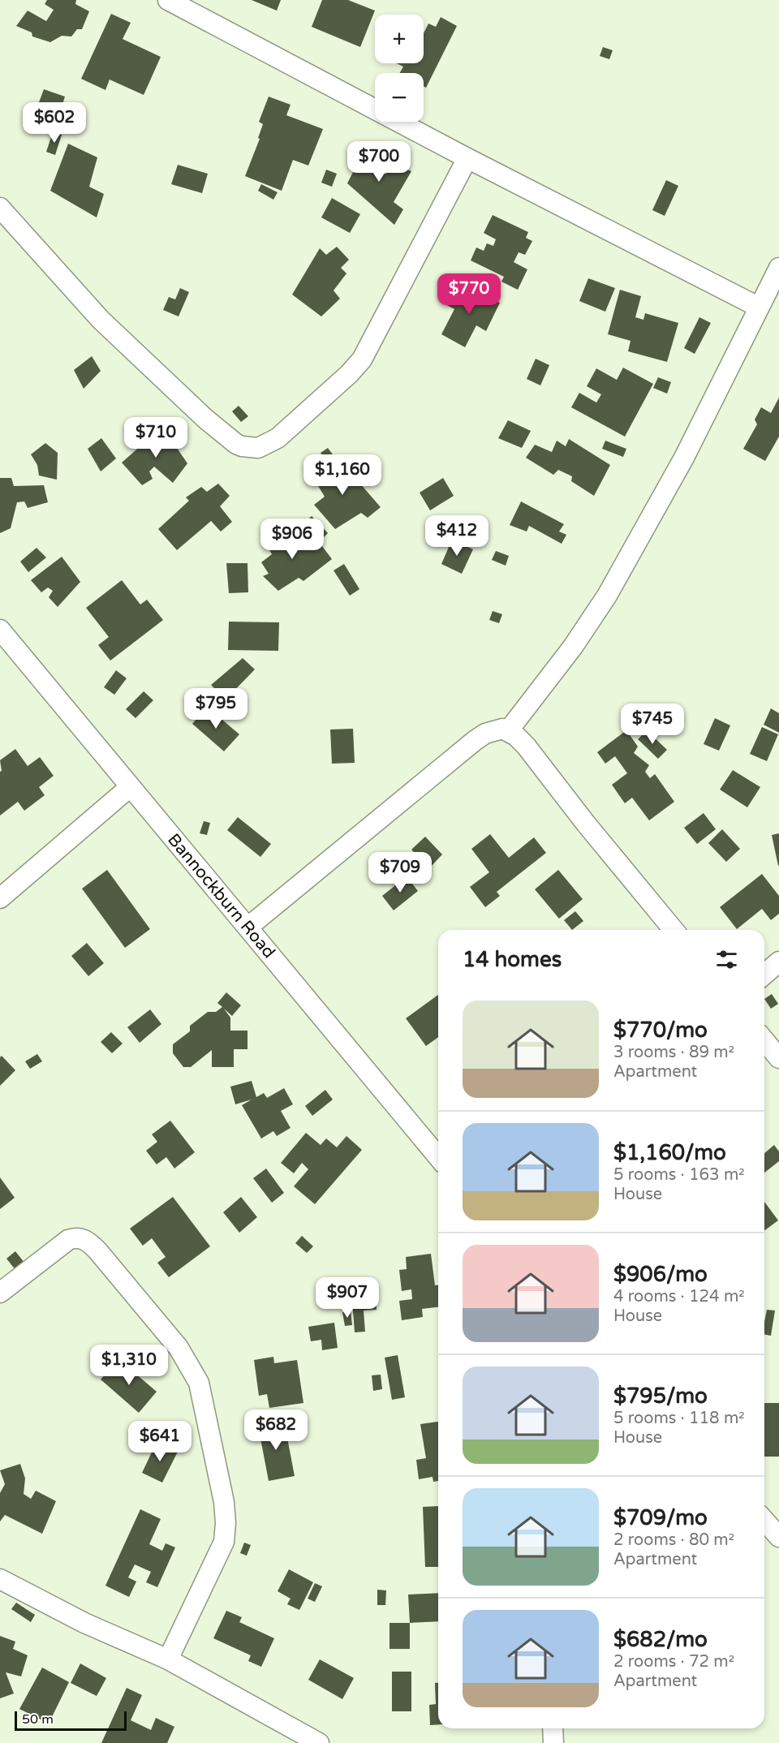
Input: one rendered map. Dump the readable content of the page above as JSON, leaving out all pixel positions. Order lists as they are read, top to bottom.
{
  "streets": {
    "street": ["Bannockburn Road"]
  },
  "scale_bar": "50 m",
  "page": {
    "map_buttons": ["+", "−"],
    "price": [
      "$602",
      "$700",
      "$770",
      "$710",
      "$1,160",
      "$412",
      "$906",
      "$795",
      "$745",
      "$709",
      "$907",
      "$1,310",
      "$682",
      "$641"
    ],
    "heading": "14 homes",
    "list": [
      {
        "name": "$770/mo",
        "note": "3 rooms · 89 m² · Apartment"
      },
      {
        "name": "$1,160/mo",
        "note": "5 rooms · 163 m² · House"
      },
      {
        "name": "$906/mo",
        "note": "4 rooms · 124 m² · House"
      },
      {
        "name": "$795/mo",
        "note": "5 rooms · 118 m² · House"
      },
      {
        "name": "$709/mo",
        "note": "2 rooms · 80 m² · Apartment"
      },
      {
        "name": "$682/mo",
        "note": "2 rooms · 72 m² · Apartment"
      }
    ],
    "scale": "50 m"
  }
}
